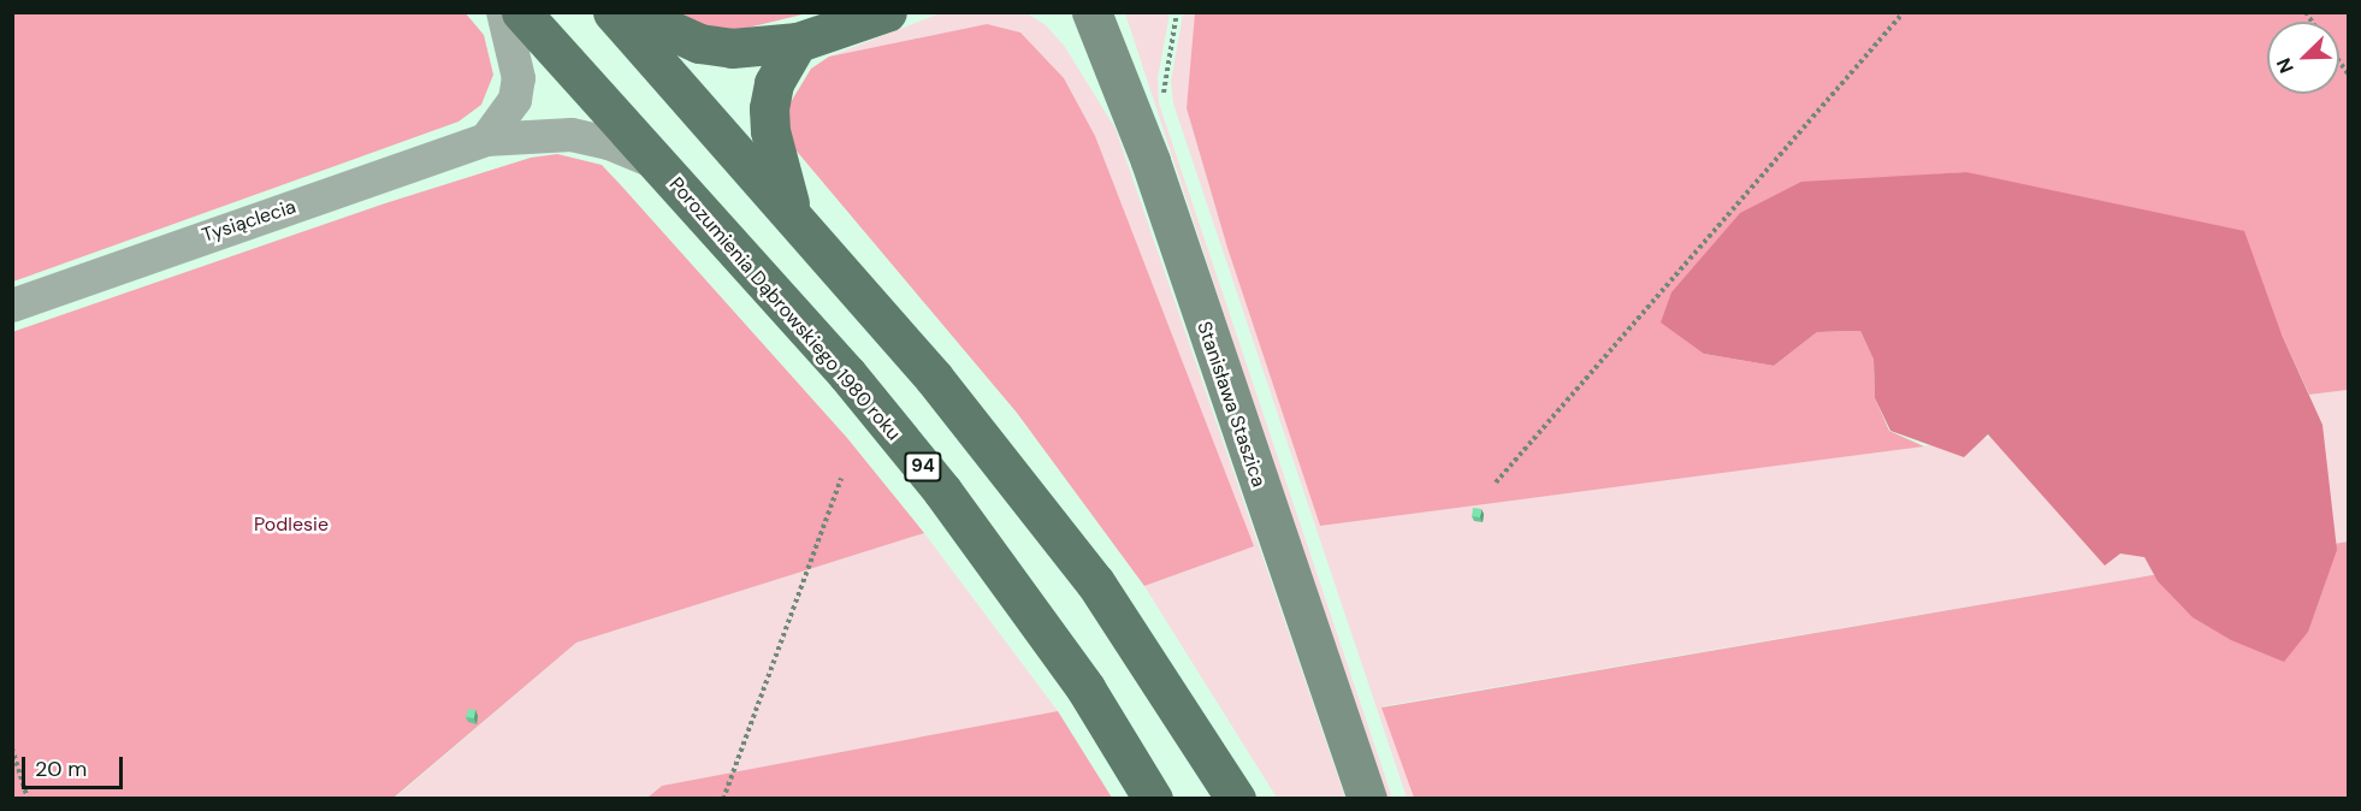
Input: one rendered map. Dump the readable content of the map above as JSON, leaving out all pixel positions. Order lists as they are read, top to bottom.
{
  "streets": {
    "main road": ["Porozumienia Dąbrowskiego 1980 roku", "94"],
    "street": ["Tysiąclecia", "Stanisława Staszica"]
  },
  "crossings": [
    ["Tysiąclecia", "Porozumienia Dąbrowskiego 1980 roku"]
  ],
  "parks": ["Podlesie"],
  "scale_bar": "20 m",
  "north": "bottom left"
}
